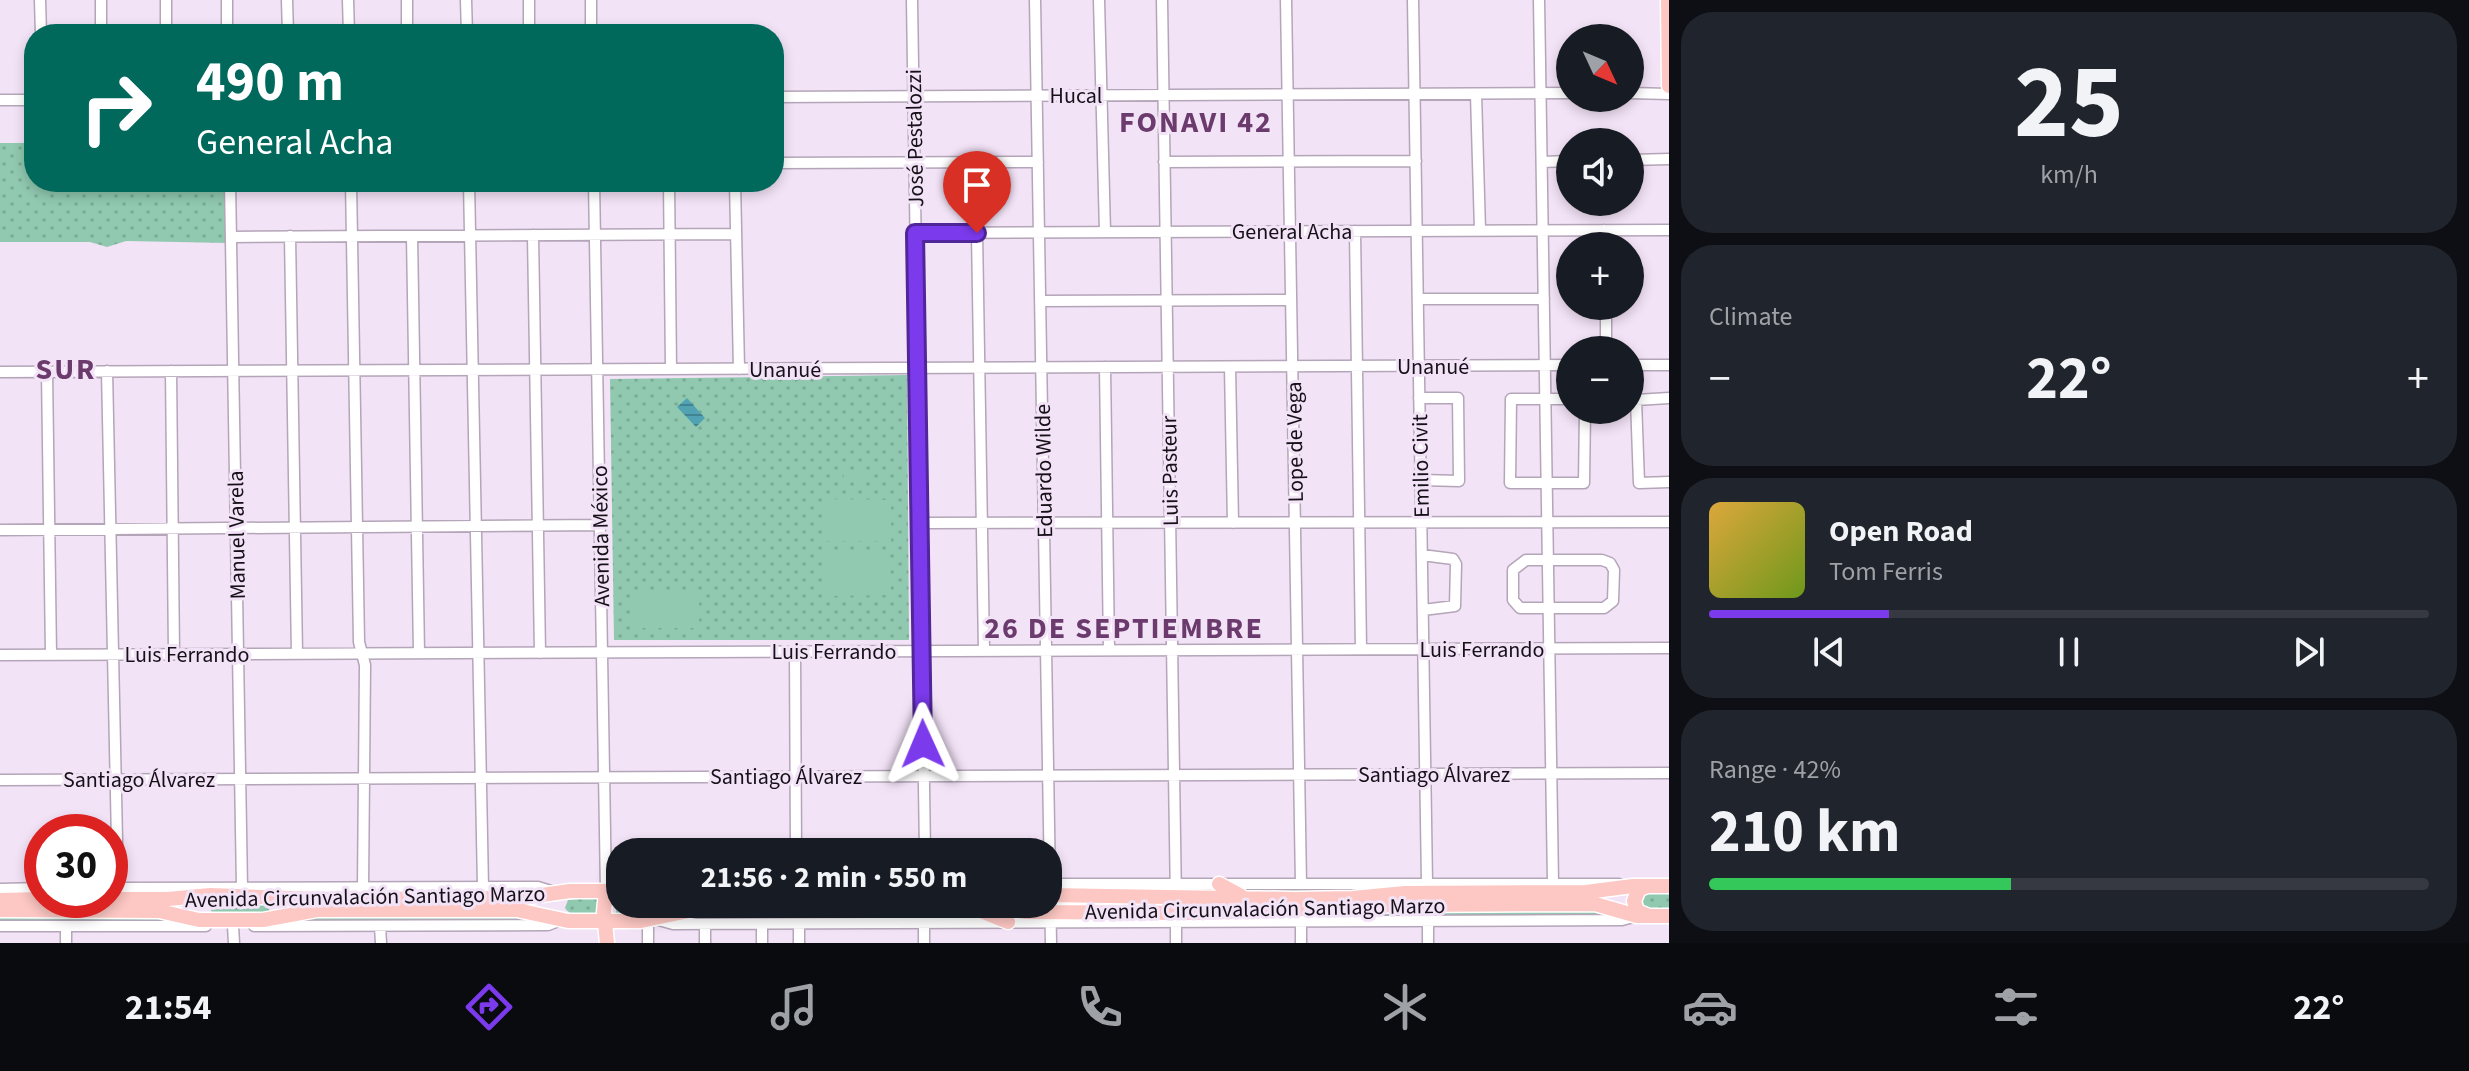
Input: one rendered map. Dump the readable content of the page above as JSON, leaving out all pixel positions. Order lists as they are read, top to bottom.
{
  "streets": {
    "main road": ["Avenida México", "Avenida Circunvalación Santiago Marzo"],
    "street": [
      "Hucal",
      "José Pestalozzi",
      "General Acha",
      "Unanué",
      "Lope de Vega",
      "Emilio Civit",
      "Eduardo Wilde",
      "Luis Pasteur",
      "Manuel Varela",
      "Luis Ferrando",
      "Santiago Álvarez"
    ]
  },
  "crossings": [
    ["Hucal", "José Pestalozzi"],
    ["Hucal", "Lope de Vega"],
    ["Hucal", "Emilio Civit"],
    ["Hucal", "Eduardo Wilde"],
    ["Hucal", "Luis Pasteur"],
    ["José Pestalozzi", "General Acha"],
    ["José Pestalozzi", "Unanué"],
    ["José Pestalozzi", "Luis Ferrando"],
    ["José Pestalozzi", "Santiago Álvarez"],
    ["General Acha", "Lope de Vega"],
    ["General Acha", "Emilio Civit"],
    ["General Acha", "Eduardo Wilde"],
    ["General Acha", "Luis Pasteur"],
    ["Unanué", "Lope de Vega"],
    ["Unanué", "Emilio Civit"],
    ["Unanué", "Eduardo Wilde"],
    ["Unanué", "Luis Pasteur"],
    ["Unanué", "Manuel Varela"],
    ["Unanué", "Avenida México"],
    ["Lope de Vega", "Luis Ferrando"],
    ["Lope de Vega", "Santiago Álvarez"],
    ["Emilio Civit", "Luis Ferrando"],
    ["Emilio Civit", "Santiago Álvarez"],
    ["Eduardo Wilde", "Luis Ferrando"],
    ["Eduardo Wilde", "Santiago Álvarez"],
    ["Luis Pasteur", "Luis Ferrando"],
    ["Luis Pasteur", "Santiago Álvarez"],
    ["Luis Pasteur", "Avenida Circunvalación Santiago Marzo"],
    ["Manuel Varela", "Luis Ferrando"],
    ["Manuel Varela", "Santiago Álvarez"],
    ["Avenida México", "Luis Ferrando"],
    ["Avenida México", "Santiago Álvarez"],
    ["Avenida México", "Avenida Circunvalación Santiago Marzo"]
  ],
  "districts": ["FONAVI 42", "SUR", "26 DE SEPTIEMBRE"],
  "north": "bottom right",
  "page": {
    "tile": [
      ["25", "km/h"],
      "Climate",
      ["Range · 42%", "210 km"]
    ],
    "map_buttons": ["+", "−"],
    "turn": ["490 m", "General Acha"],
    "heat": ["−", "22°", "+"],
    "song": ["Open Road", "Tom Ferris"],
    "limit": "30",
    "trip": "21:56 · 2 min · 550 m",
    "tabs": ["21:54", "22°"]
  }
}
